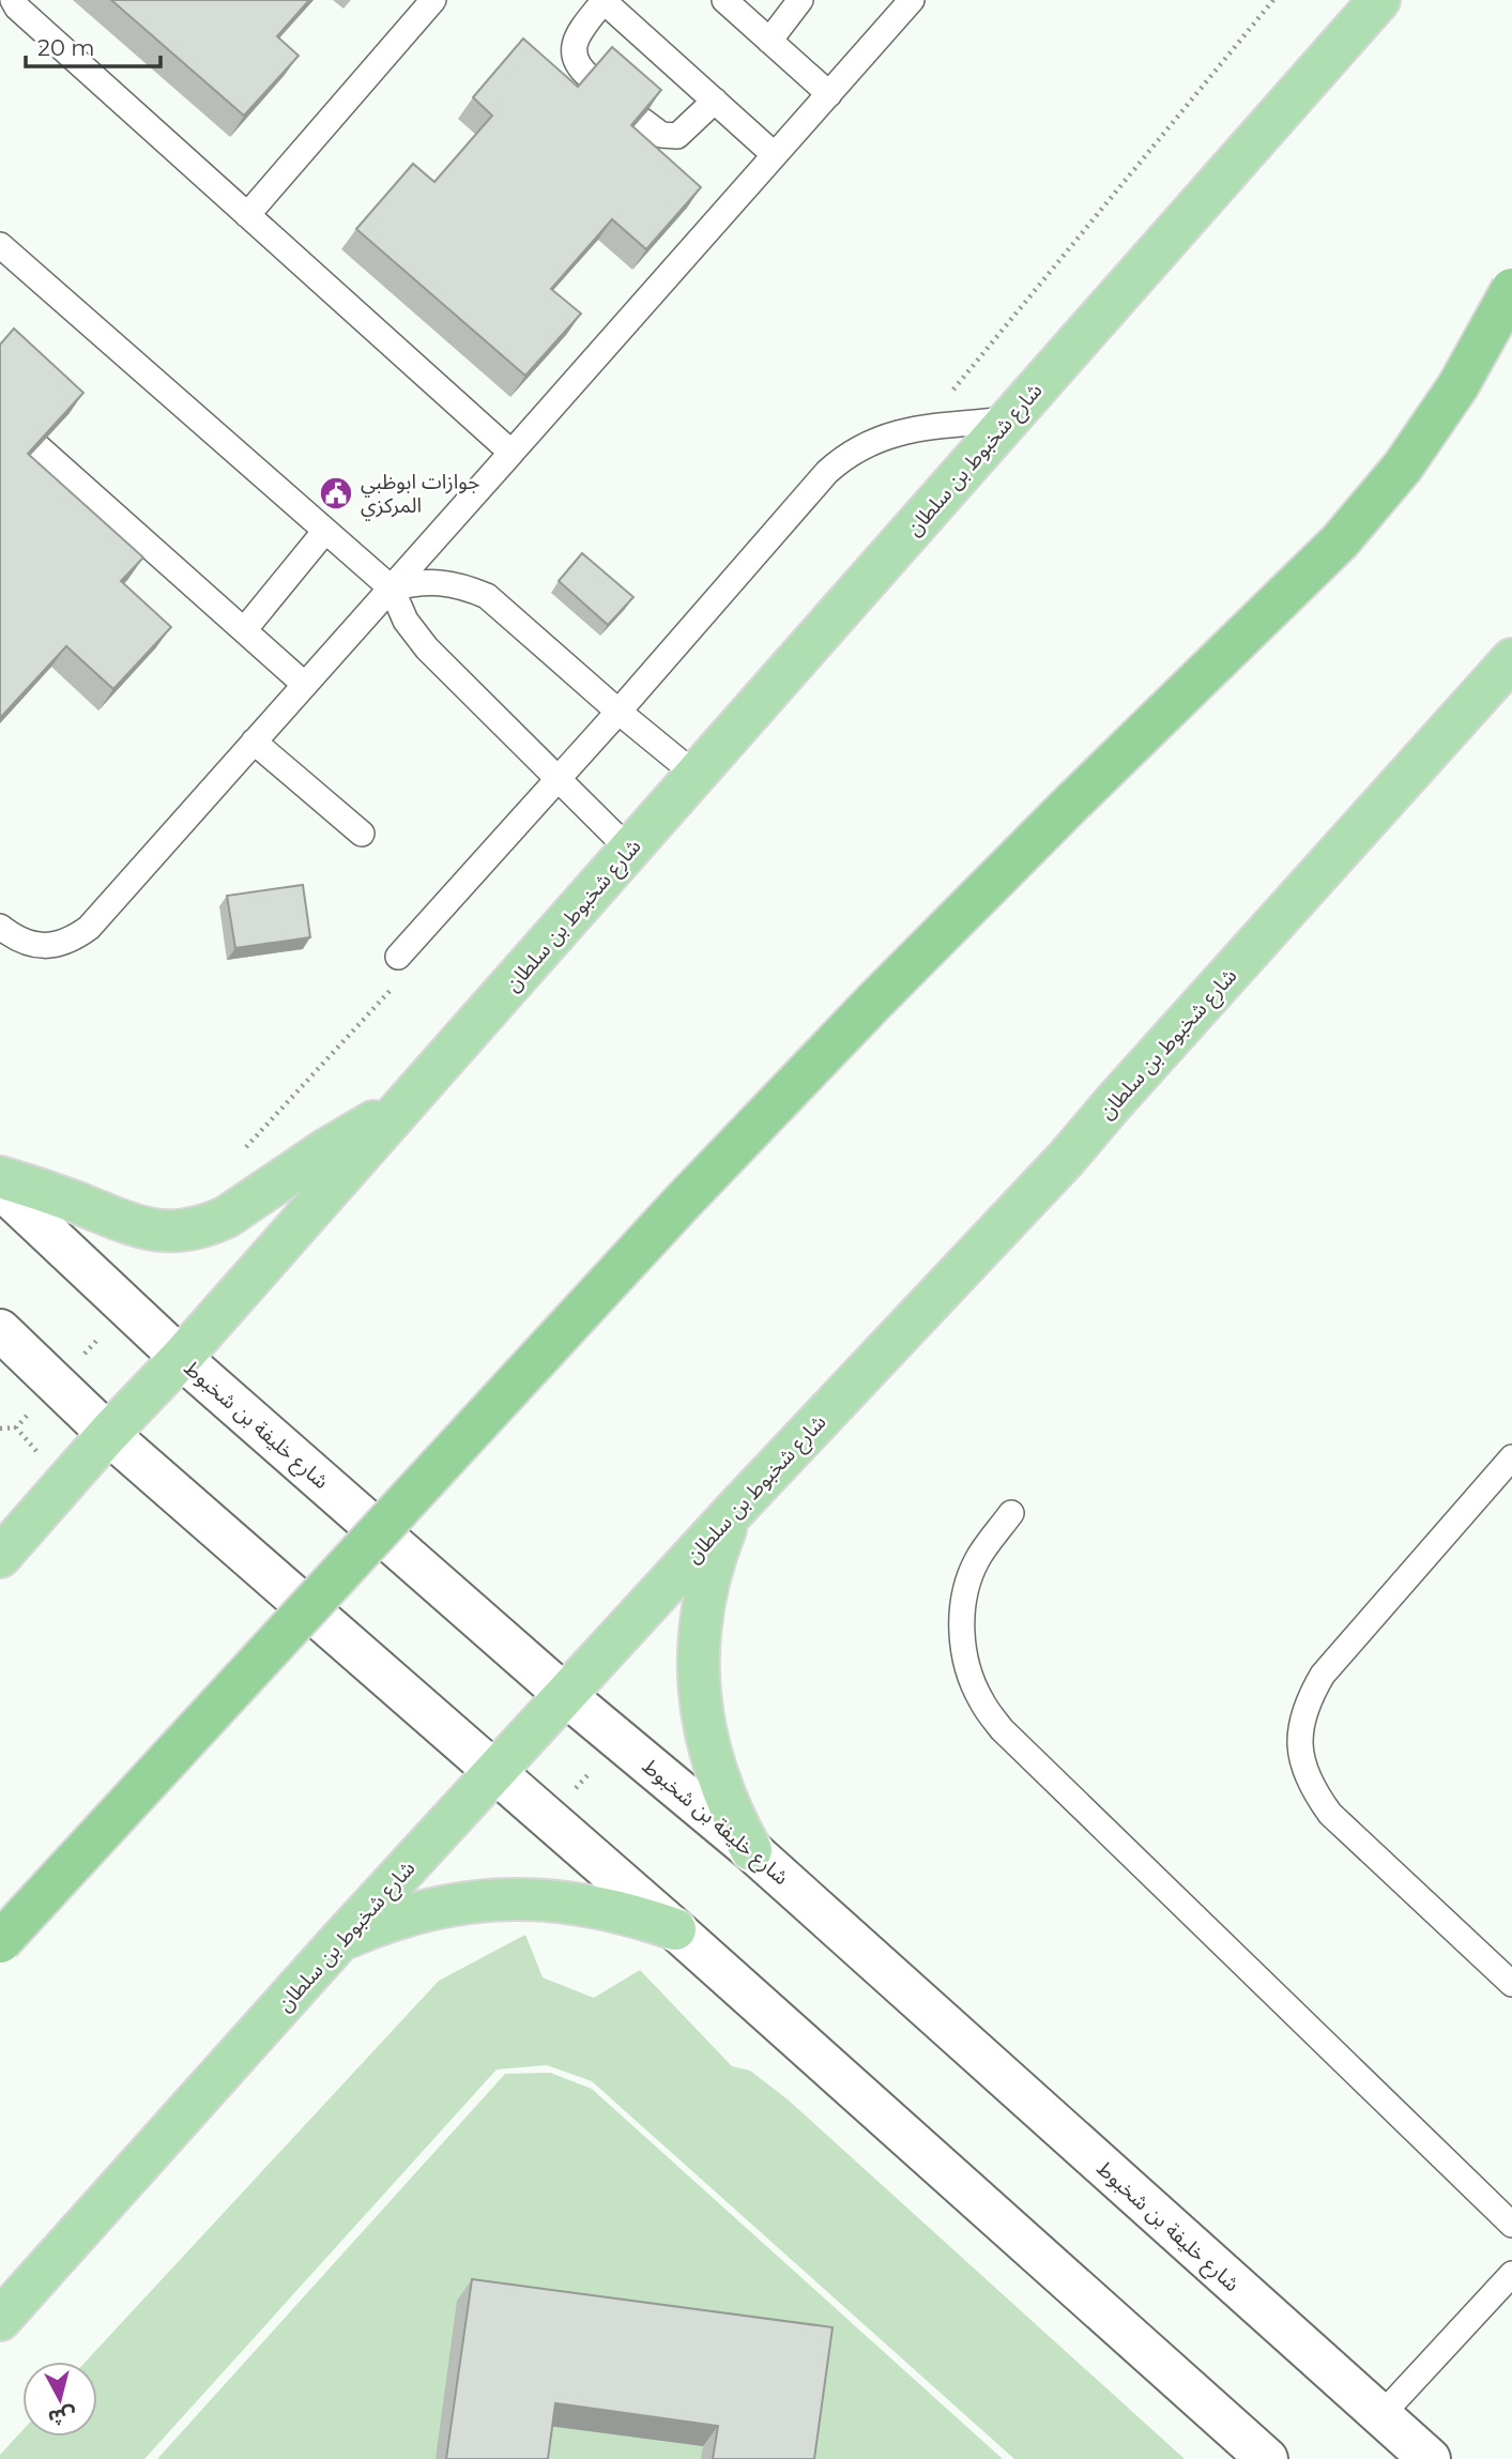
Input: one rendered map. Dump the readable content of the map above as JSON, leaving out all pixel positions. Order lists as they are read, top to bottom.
{
  "streets": {
    "main road": ["شارع شخبوط بن سلطان", "شارع خليفة بن شخبوط"]
  },
  "crossings": [
    ["شارع شخبوط بن سلطان", "شارع خليفة بن شخبوط"]
  ],
  "places": {
    "public building": ["جوازات ابوظبي المركزي"]
  },
  "scale_bar": "20 m",
  "north": "bottom"
}
